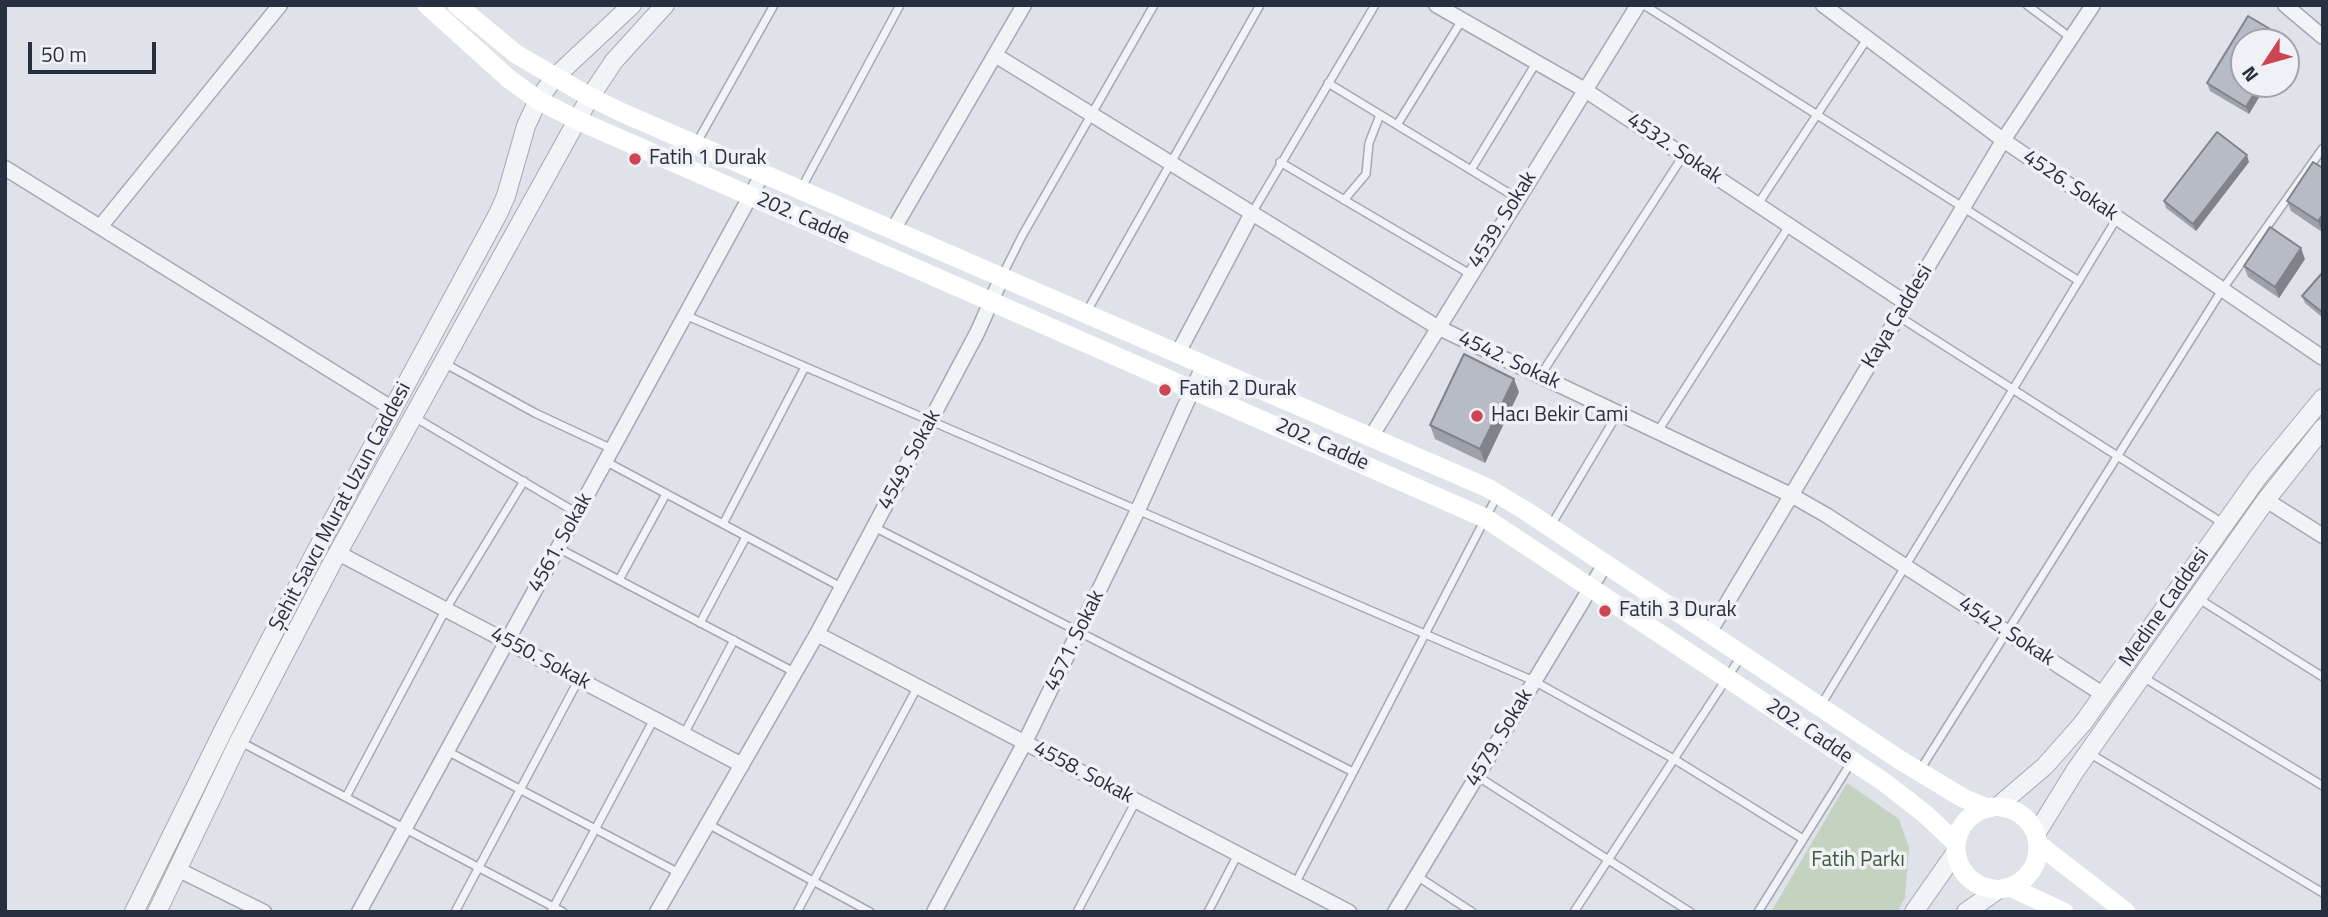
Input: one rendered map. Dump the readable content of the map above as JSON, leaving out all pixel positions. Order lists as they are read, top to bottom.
{
  "streets": {
    "main road": ["202. Cadde"],
    "street": [
      "4532. Sokak",
      "4526. Sokak",
      "4539. Sokak",
      "Kaya Caddesi",
      "4542. Sokak",
      "4549. Sokak",
      "Şehit Savcı Murat Uzun Caddesi",
      "4561. Sokak",
      "Medine Caddesi",
      "4571. Sokak",
      "4550. Sokak",
      "4579. Sokak",
      "4558. Sokak"
    ]
  },
  "crossings": [
    ["4532. Sokak", "4539. Sokak"],
    ["4532. Sokak", "Kaya Caddesi"],
    ["4526. Sokak", "Kaya Caddesi"],
    ["202. Cadde", "4539. Sokak"],
    ["202. Cadde", "Kaya Caddesi"],
    ["202. Cadde", "4549. Sokak"],
    ["202. Cadde", "Şehit Savcı Murat Uzun Caddesi"],
    ["202. Cadde", "4561. Sokak"],
    ["202. Cadde", "Medine Caddesi"],
    ["202. Cadde", "4571. Sokak"],
    ["202. Cadde", "4579. Sokak"],
    ["4539. Sokak", "4542. Sokak"],
    ["Kaya Caddesi", "4542. Sokak"],
    ["4542. Sokak", "4549. Sokak"],
    ["4542. Sokak", "Medine Caddesi"],
    ["4549. Sokak", "4550. Sokak"],
    ["4549. Sokak", "4558. Sokak"],
    ["Şehit Savcı Murat Uzun Caddesi", "4550. Sokak"],
    ["4561. Sokak", "4550. Sokak"],
    ["4571. Sokak", "4558. Sokak"]
  ],
  "parks": ["Fatih Parkı"],
  "places": [
    "Fatih 1 Durak",
    "Fatih 2 Durak",
    "Hacı Bekir Cami",
    "Fatih 3 Durak"
  ],
  "scale_bar": "50 m",
  "north": "bottom left"
}
